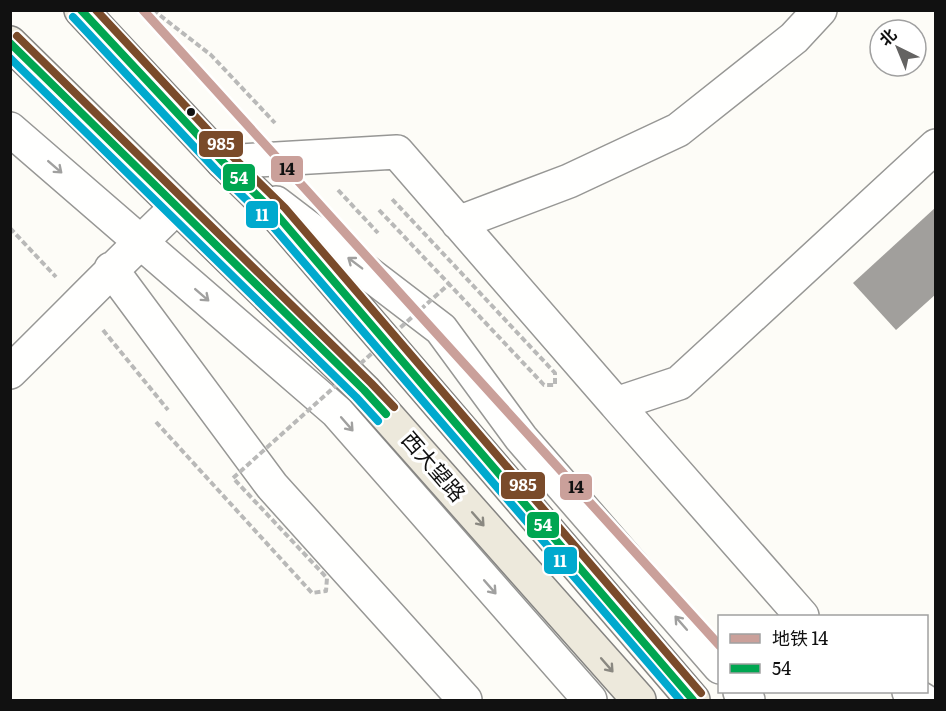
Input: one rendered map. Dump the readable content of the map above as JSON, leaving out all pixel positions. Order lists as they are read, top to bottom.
{
  "streets": {
    "main road": ["西大望路"]
  },
  "lines": [
    "metro line 14",
    "transit line 54",
    "transit line 985",
    "transit line 11"
  ],
  "legend": ["地铁 14", "54"],
  "north": "top left"
}
